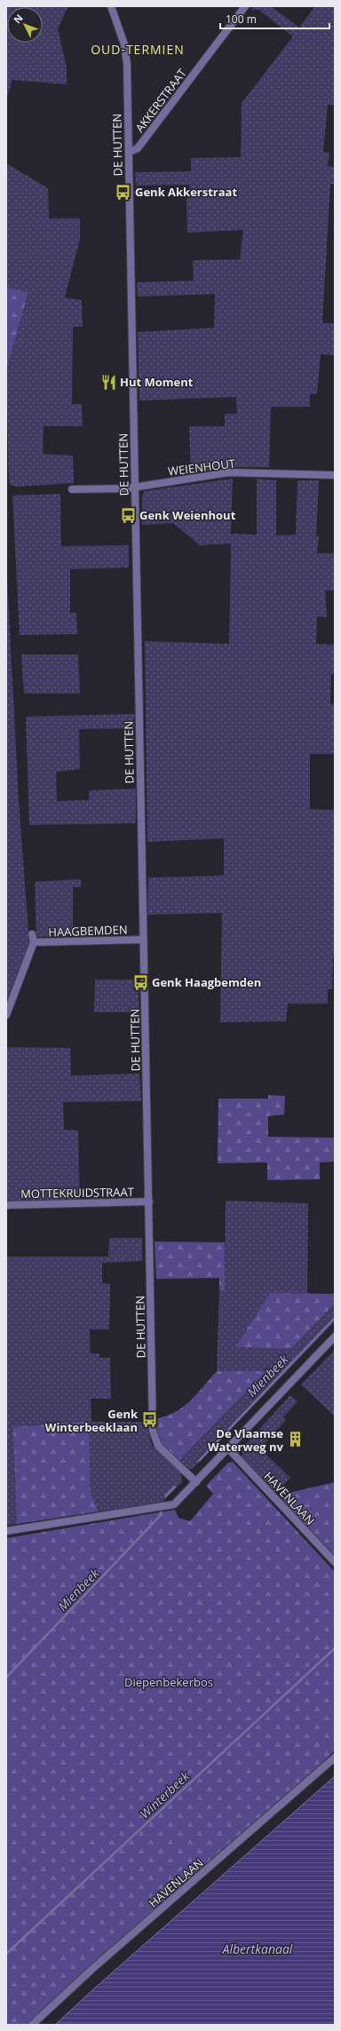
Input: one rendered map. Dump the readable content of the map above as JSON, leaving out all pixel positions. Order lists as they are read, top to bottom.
{
  "streets": {
    "street": [
      "AKKERSTRAAT",
      "DE HUTTEN",
      "WEIENHOUT",
      "HAAGBEMDEN",
      "MOTTEKRUIDSTRAAT",
      "HAVENLAAN"
    ]
  },
  "crossings": [
    ["AKKERSTRAAT", "DE HUTTEN"],
    ["DE HUTTEN", "WEIENHOUT"],
    ["DE HUTTEN", "HAAGBEMDEN"],
    ["DE HUTTEN", "MOTTEKRUIDSTRAAT"]
  ],
  "districts": ["OUD-TERMIEN"],
  "water": ["Mienbeek", "Winterbeek", "Albertkanaal"],
  "parks": ["Diepenbekerbos"],
  "places": {
    "bus stop": [
      "Genk Akkerstraat",
      "Genk Weienhout",
      "Genk Haagbemden",
      "Genk Winterbeeklaan"
    ],
    "restaurant": ["Hut Moment"],
    "building": ["De Vlaamse Waterweg nv"]
  },
  "scale_bar": "100 m",
  "north": "top left"
}
